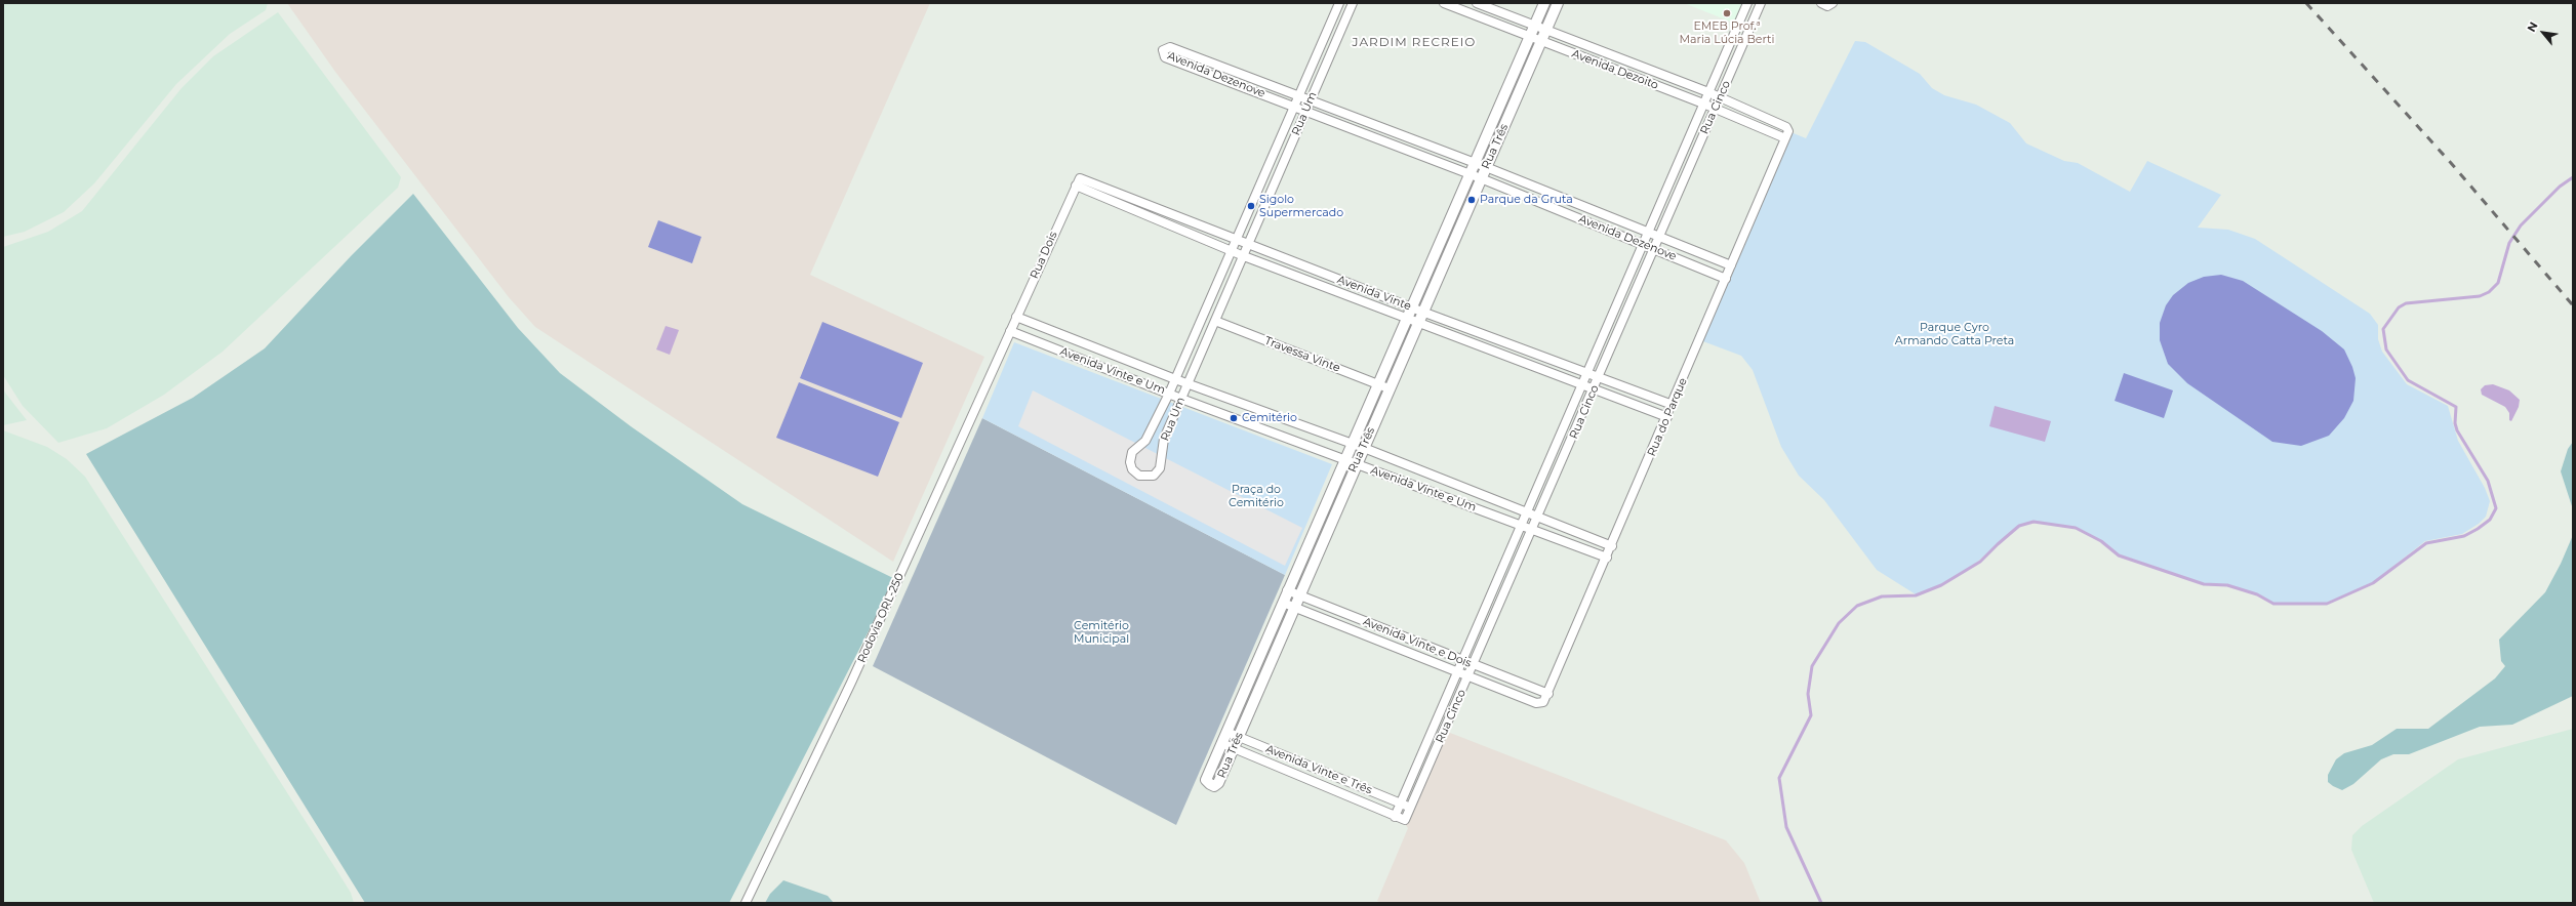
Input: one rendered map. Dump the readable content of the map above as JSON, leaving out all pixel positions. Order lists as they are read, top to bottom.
{
  "streets": {
    "street": [
      "Avenida Dezoito",
      "Avenida Dezenove",
      "Rua Cinco",
      "Rua Um",
      "Rua Três",
      "Rua Dois",
      "Avenida Vinte",
      "Travessa Vinte",
      "Avenida Vinte e Um",
      "Rua do Parque",
      "Rodovia ORL-250",
      "Avenida Vinte e Dois",
      "Avenida Vinte e Três"
    ]
  },
  "crossings": [
    ["Avenida Dezoito", "Rua Cinco"],
    ["Avenida Dezoito", "Rua Três"],
    ["Avenida Dezoito", "Rua do Parque"],
    ["Avenida Dezenove", "Rua Cinco"],
    ["Avenida Dezenove", "Rua Um"],
    ["Avenida Dezenove", "Rua Três"],
    ["Avenida Dezenove", "Rua do Parque"],
    ["Rua Cinco", "Avenida Vinte"],
    ["Rua Cinco", "Avenida Vinte e Um"],
    ["Rua Cinco", "Avenida Vinte e Dois"],
    ["Rua Cinco", "Avenida Vinte e Três"],
    ["Rua Um", "Avenida Vinte"],
    ["Rua Um", "Travessa Vinte"],
    ["Rua Um", "Avenida Vinte e Um"],
    ["Rua Três", "Avenida Vinte"],
    ["Rua Três", "Travessa Vinte"],
    ["Rua Três", "Avenida Vinte e Um"],
    ["Rua Três", "Avenida Vinte e Dois"],
    ["Rua Três", "Avenida Vinte e Três"],
    ["Rua Dois", "Avenida Vinte"],
    ["Rua Dois", "Avenida Vinte e Um"],
    ["Rua Dois", "Rodovia ORL-250"],
    ["Avenida Vinte", "Rua do Parque"],
    ["Avenida Vinte e Um", "Rua do Parque"],
    ["Avenida Vinte e Um", "Rodovia ORL-250"],
    ["Rua do Parque", "Avenida Vinte e Dois"]
  ],
  "districts": ["JARDIM RECREIO"],
  "parks": ["Parque Cyro Armando Catta Preta", "Praça do Cemitério", "Cemitério Municipal"],
  "places": [
    "EMEB Prof.ª Maria Lúcia Berti",
    "Parque da Gruta",
    "Sigolo Supermercado",
    "Cemitério"
  ],
  "north": "top left"
}
